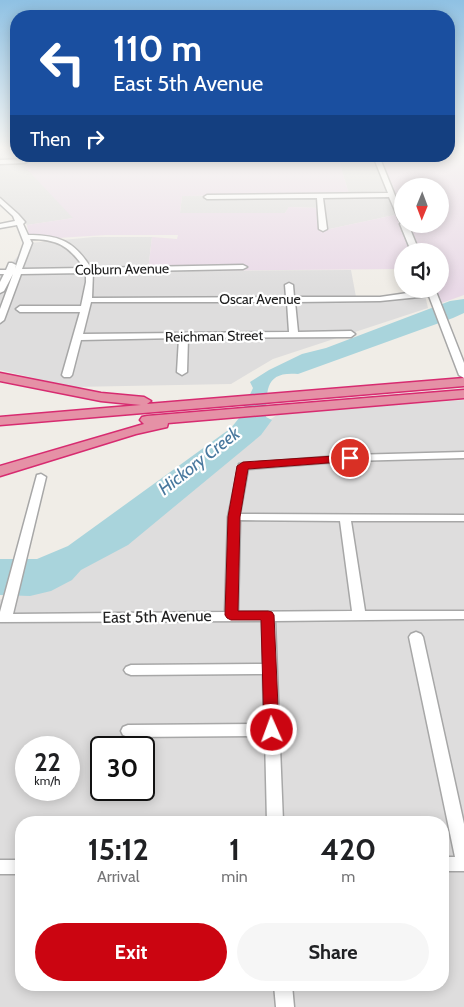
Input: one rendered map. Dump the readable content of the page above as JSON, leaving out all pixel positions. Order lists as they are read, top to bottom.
{
  "streets": {
    "street": [
      "Colburn Avenue",
      "Oscar Avenue",
      "Reichman Street",
      "East 5th Avenue"
    ]
  },
  "water": ["Hickory Creek"],
  "north": "bottom",
  "page": {
    "turn": ["110 m", "East 5th Avenue"],
    "then": "Then",
    "speed": "22 km/h",
    "limit": "30",
    "eta": [
      "15:12",
      "Arrival",
      "1",
      "min",
      "420",
      "m"
    ],
    "buttons": ["Exit", "Share"]
  }
}
